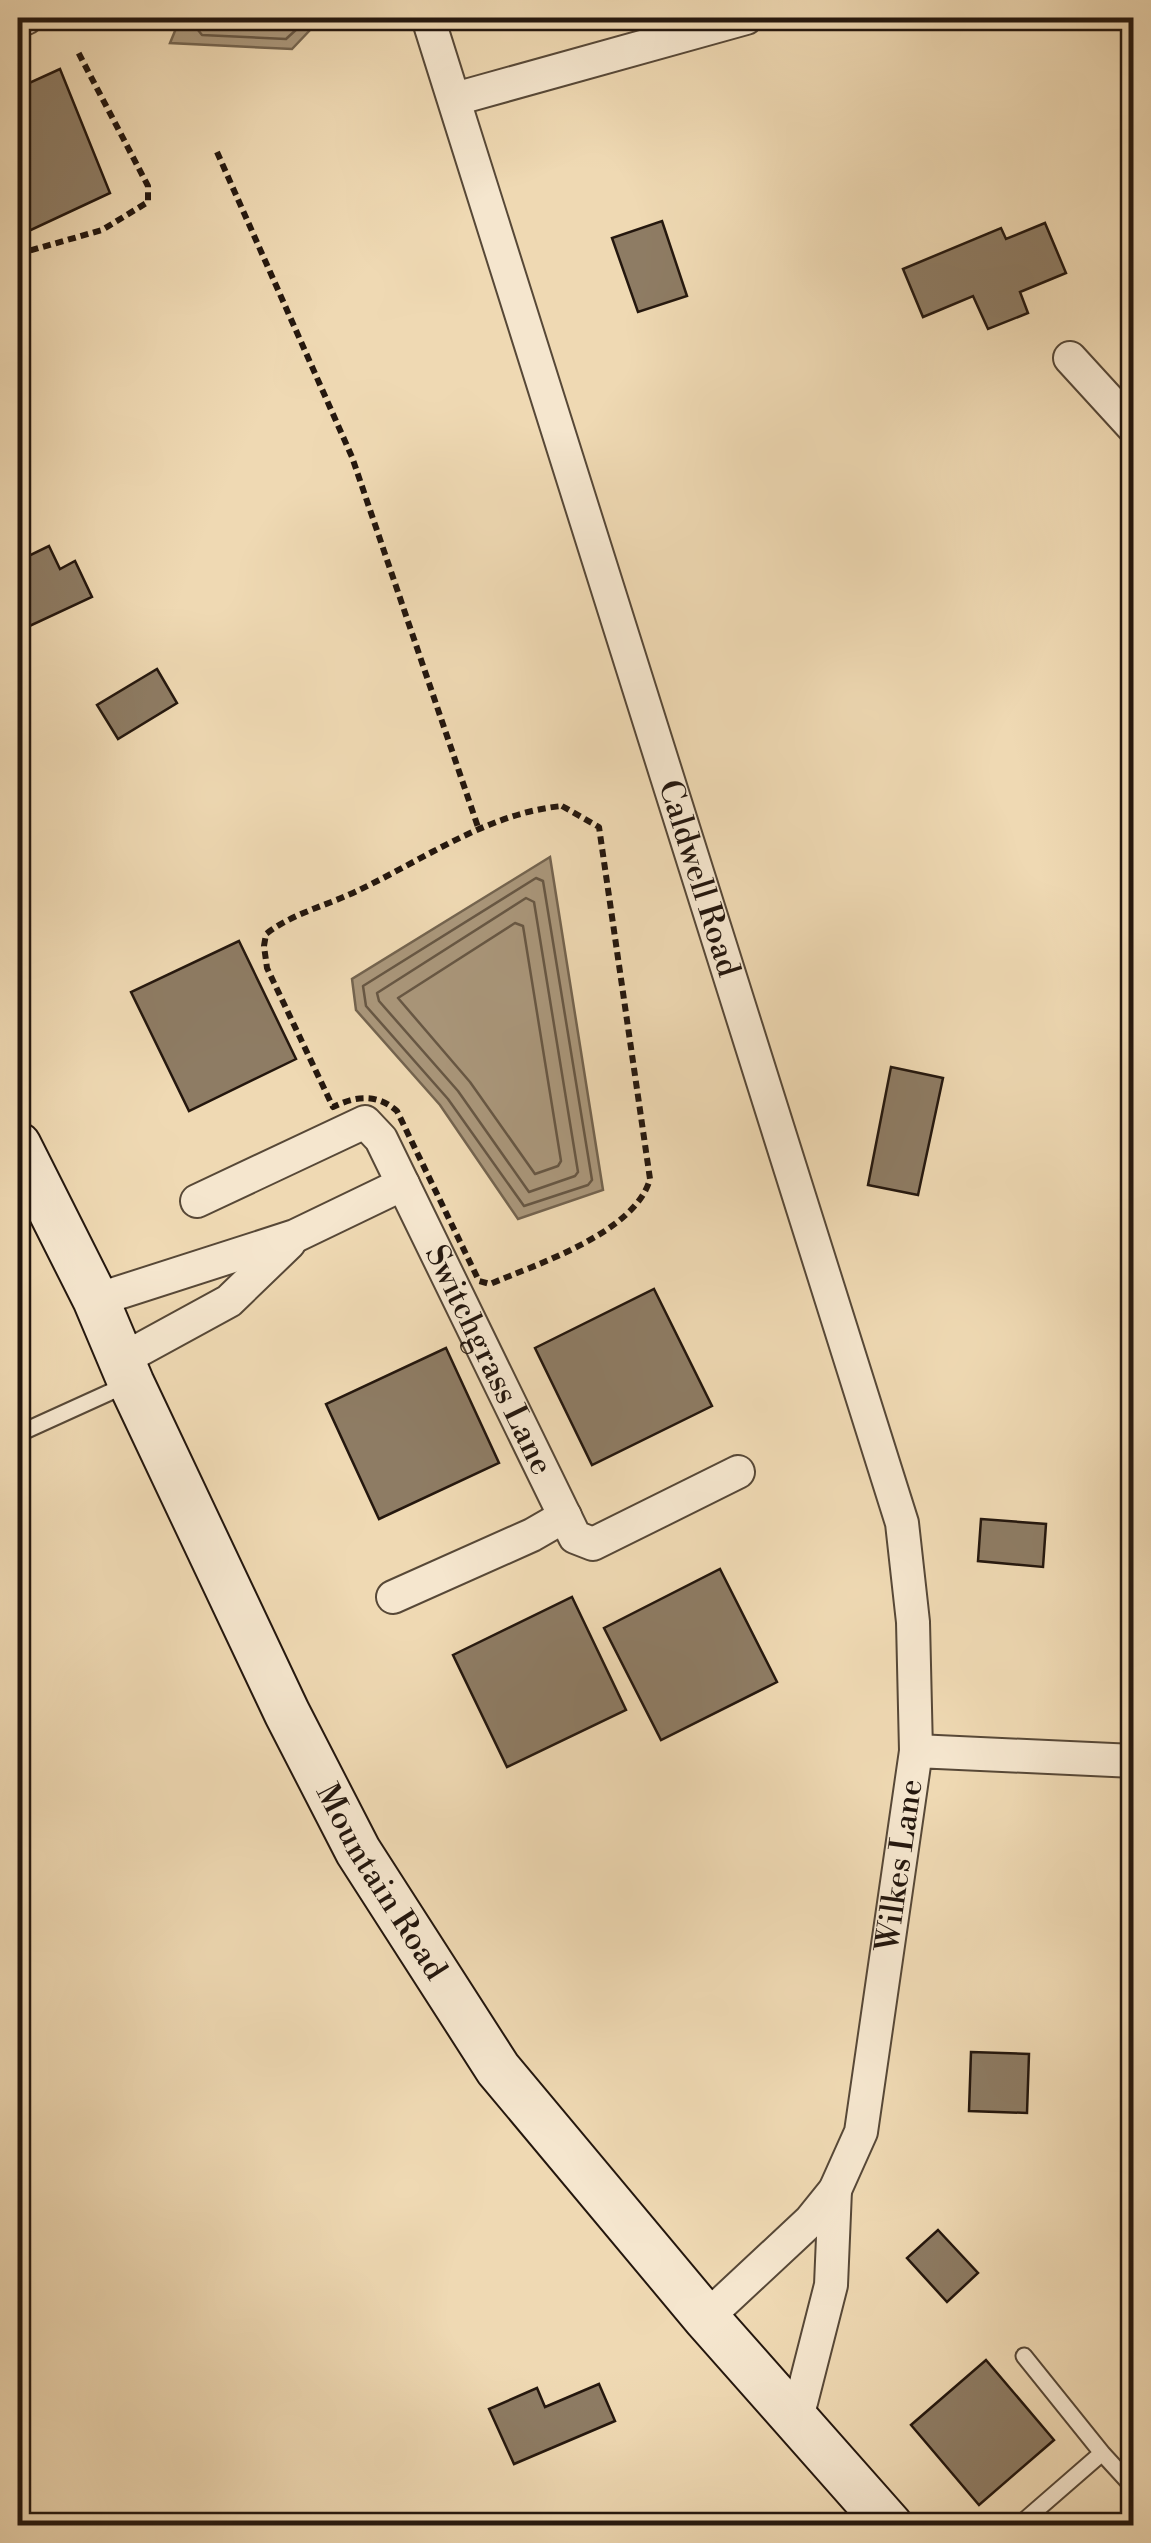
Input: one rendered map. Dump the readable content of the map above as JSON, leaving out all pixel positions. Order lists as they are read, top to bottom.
{
  "streets": {
    "main road": ["Mountain Road"],
    "street": ["Caldwell Road", "Switchgrass Lane", "Wilkes Lane"]
  },
  "crossings": [
    ["Caldwell Road", "Wilkes Lane"],
    ["Wilkes Lane", "Mountain Road"]
  ]
}
